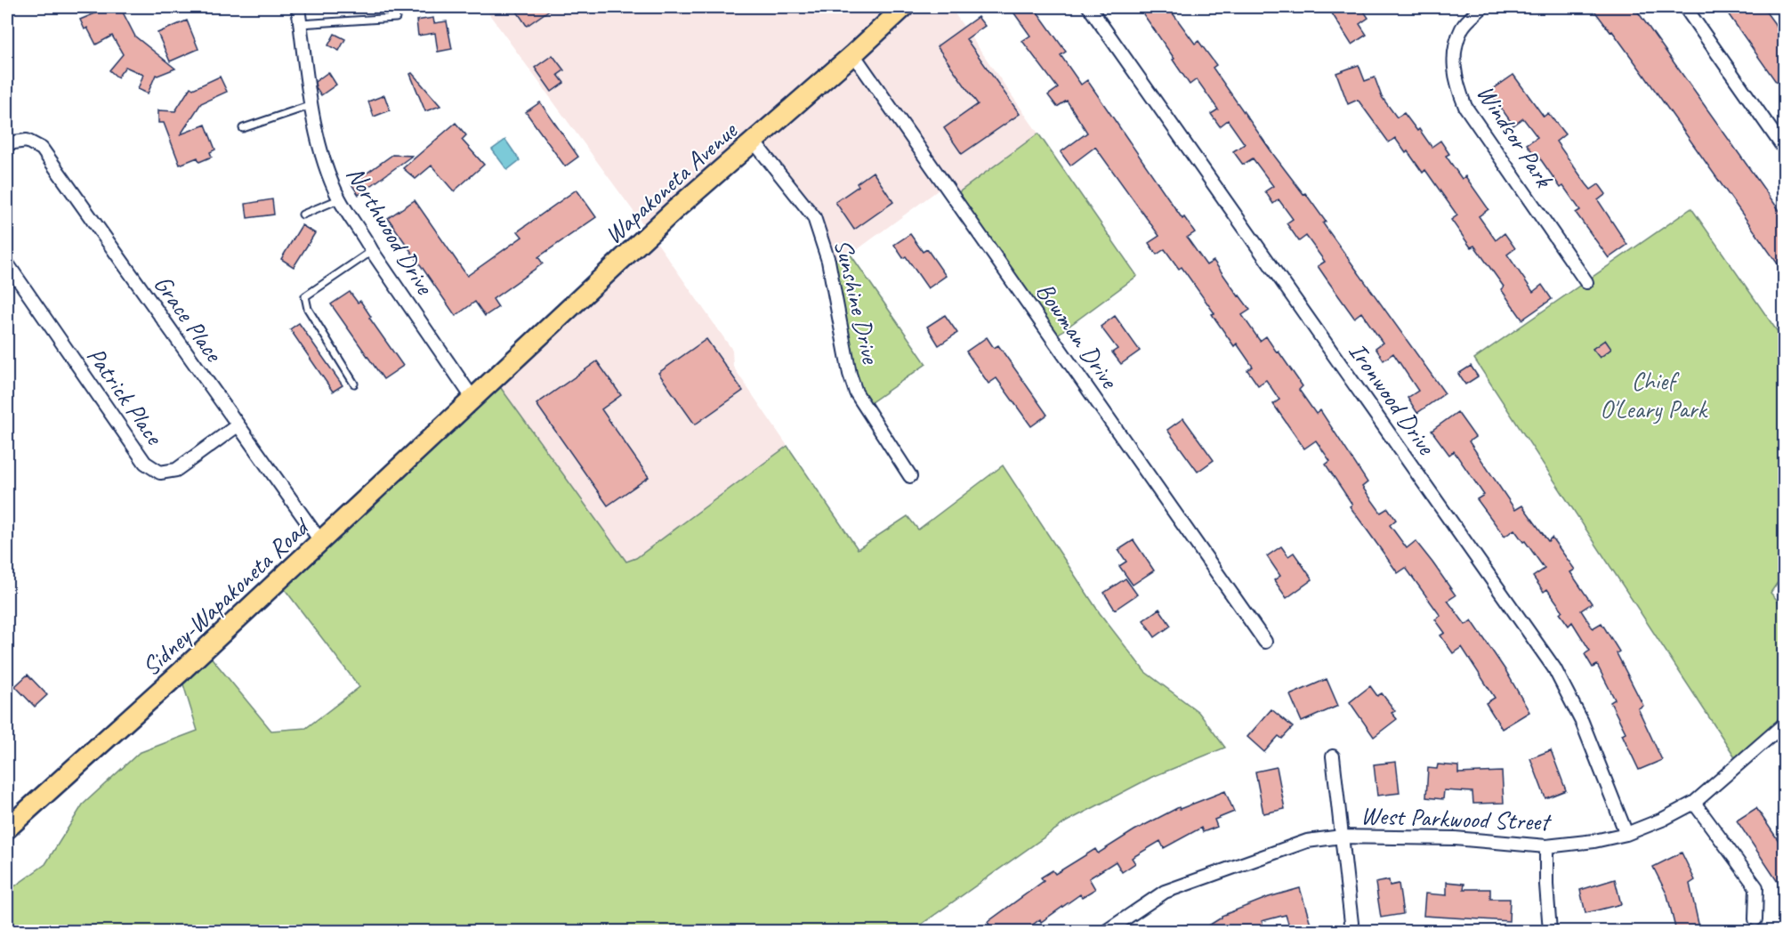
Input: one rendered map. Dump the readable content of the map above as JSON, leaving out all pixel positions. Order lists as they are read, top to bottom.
{
  "streets": {
    "main road": ["Wapakoneta Avenue", "Sidney-Wapakoneta Road"],
    "street": [
      "Windsor Park",
      "Northwood Drive",
      "Sunshine Drive",
      "Grace Place",
      "Bowman Drive",
      "Patrick Place",
      "Ironwood Drive",
      "West Parkwood Street"
    ]
  },
  "crossings": [
    ["Wapakoneta Avenue", "Northwood Drive"],
    ["Wapakoneta Avenue", "Sunshine Drive"],
    ["Wapakoneta Avenue", "Bowman Drive"],
    ["Wapakoneta Avenue", "Sidney-Wapakoneta Road"],
    ["Northwood Drive", "Sidney-Wapakoneta Road"],
    ["Grace Place", "Patrick Place"],
    ["Grace Place", "Sidney-Wapakoneta Road"],
    ["Ironwood Drive", "West Parkwood Street"]
  ],
  "parks": ["Chief O'Leary Park"]
}
